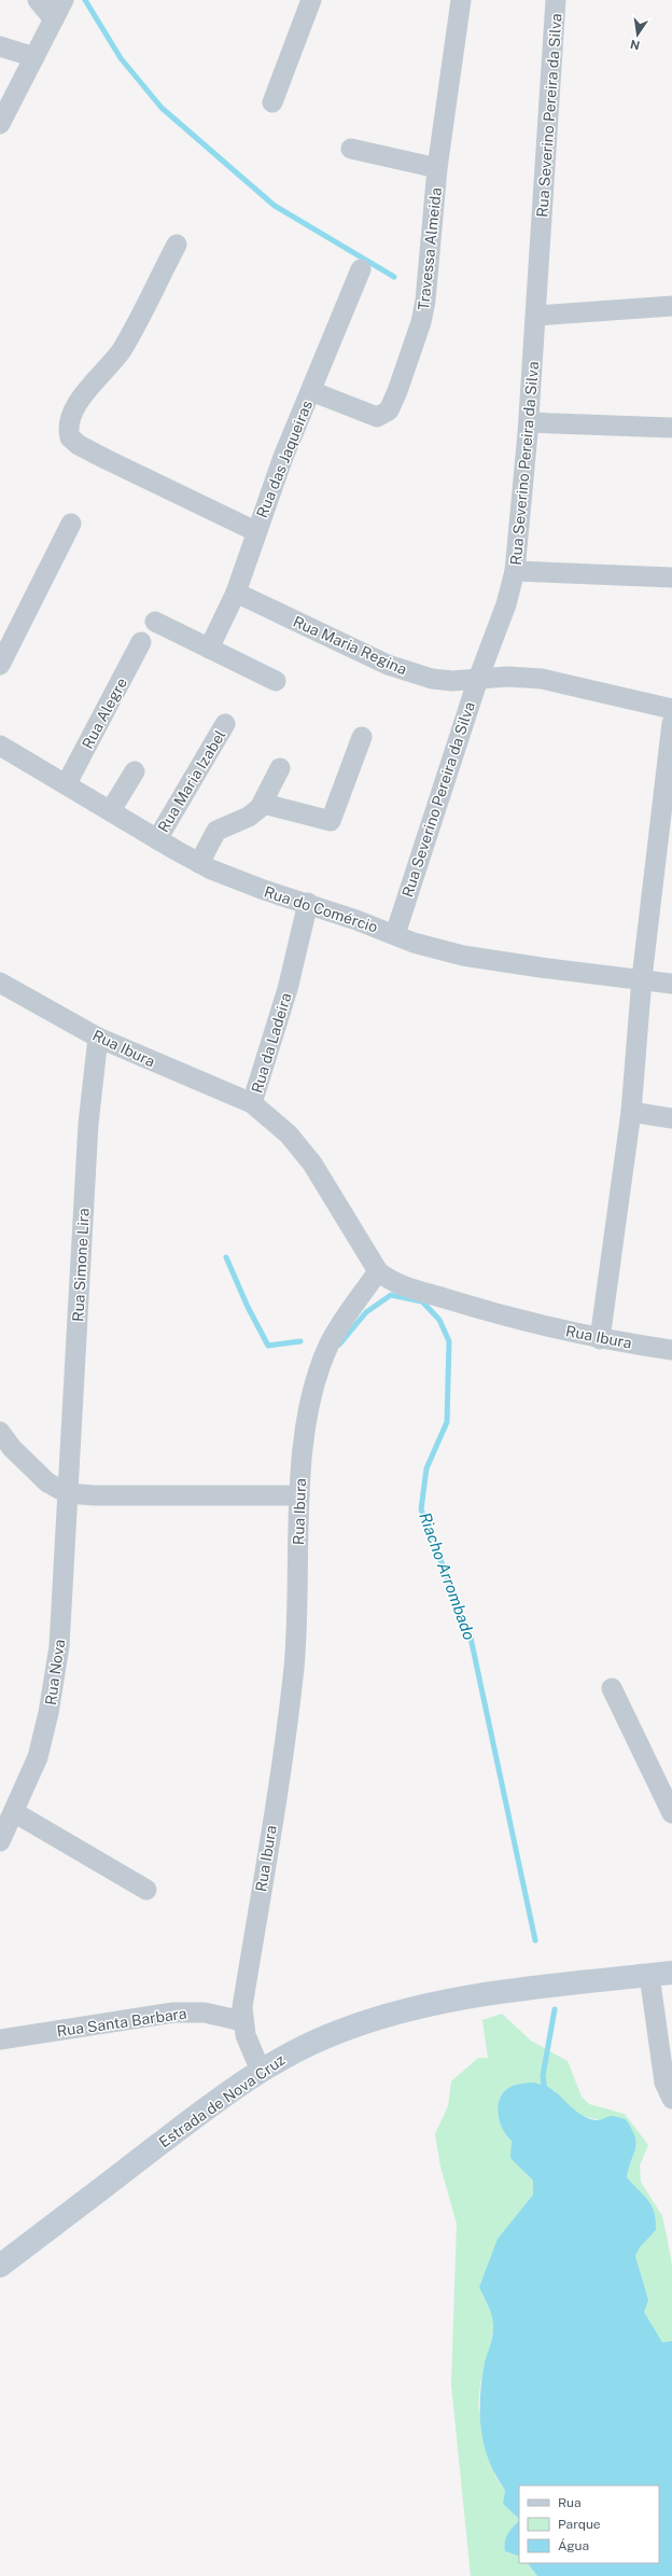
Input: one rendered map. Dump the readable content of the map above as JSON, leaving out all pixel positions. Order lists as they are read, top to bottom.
{
  "streets": {
    "main road": ["Estrada de Nova Cruz"],
    "street": [
      "Rua Severino Pereira da Silva",
      "Travessa Almeida",
      "Rua das Jaqueiras",
      "Rua Maria Regina",
      "Rua Alegre",
      "Rua Maria Izabel",
      "Rua do Comércio",
      "Rua da Ladeira",
      "Rua Ibura",
      "Rua Simone Lira",
      "Rua Nova",
      "Rua Santa Barbara"
    ]
  },
  "crossings": [
    ["Rua Severino Pereira da Silva", "Rua Maria Regina"],
    ["Rua Severino Pereira da Silva", "Rua do Comércio"],
    ["Travessa Almeida", "Rua das Jaqueiras"],
    ["Rua das Jaqueiras", "Rua Maria Regina"],
    ["Rua Alegre", "Rua do Comércio"],
    ["Rua Maria Izabel", "Rua do Comércio"],
    ["Rua do Comércio", "Rua da Ladeira"],
    ["Rua da Ladeira", "Rua Ibura"],
    ["Rua Ibura", "Rua Simone Lira"],
    ["Rua Ibura", "Rua Santa Barbara"],
    ["Rua Ibura", "Estrada de Nova Cruz"],
    ["Rua Simone Lira", "Rua Nova"]
  ],
  "water": ["Riacho Arrombado"],
  "legend": ["Rua", "Parque", "Água"],
  "north": "bottom"
}
